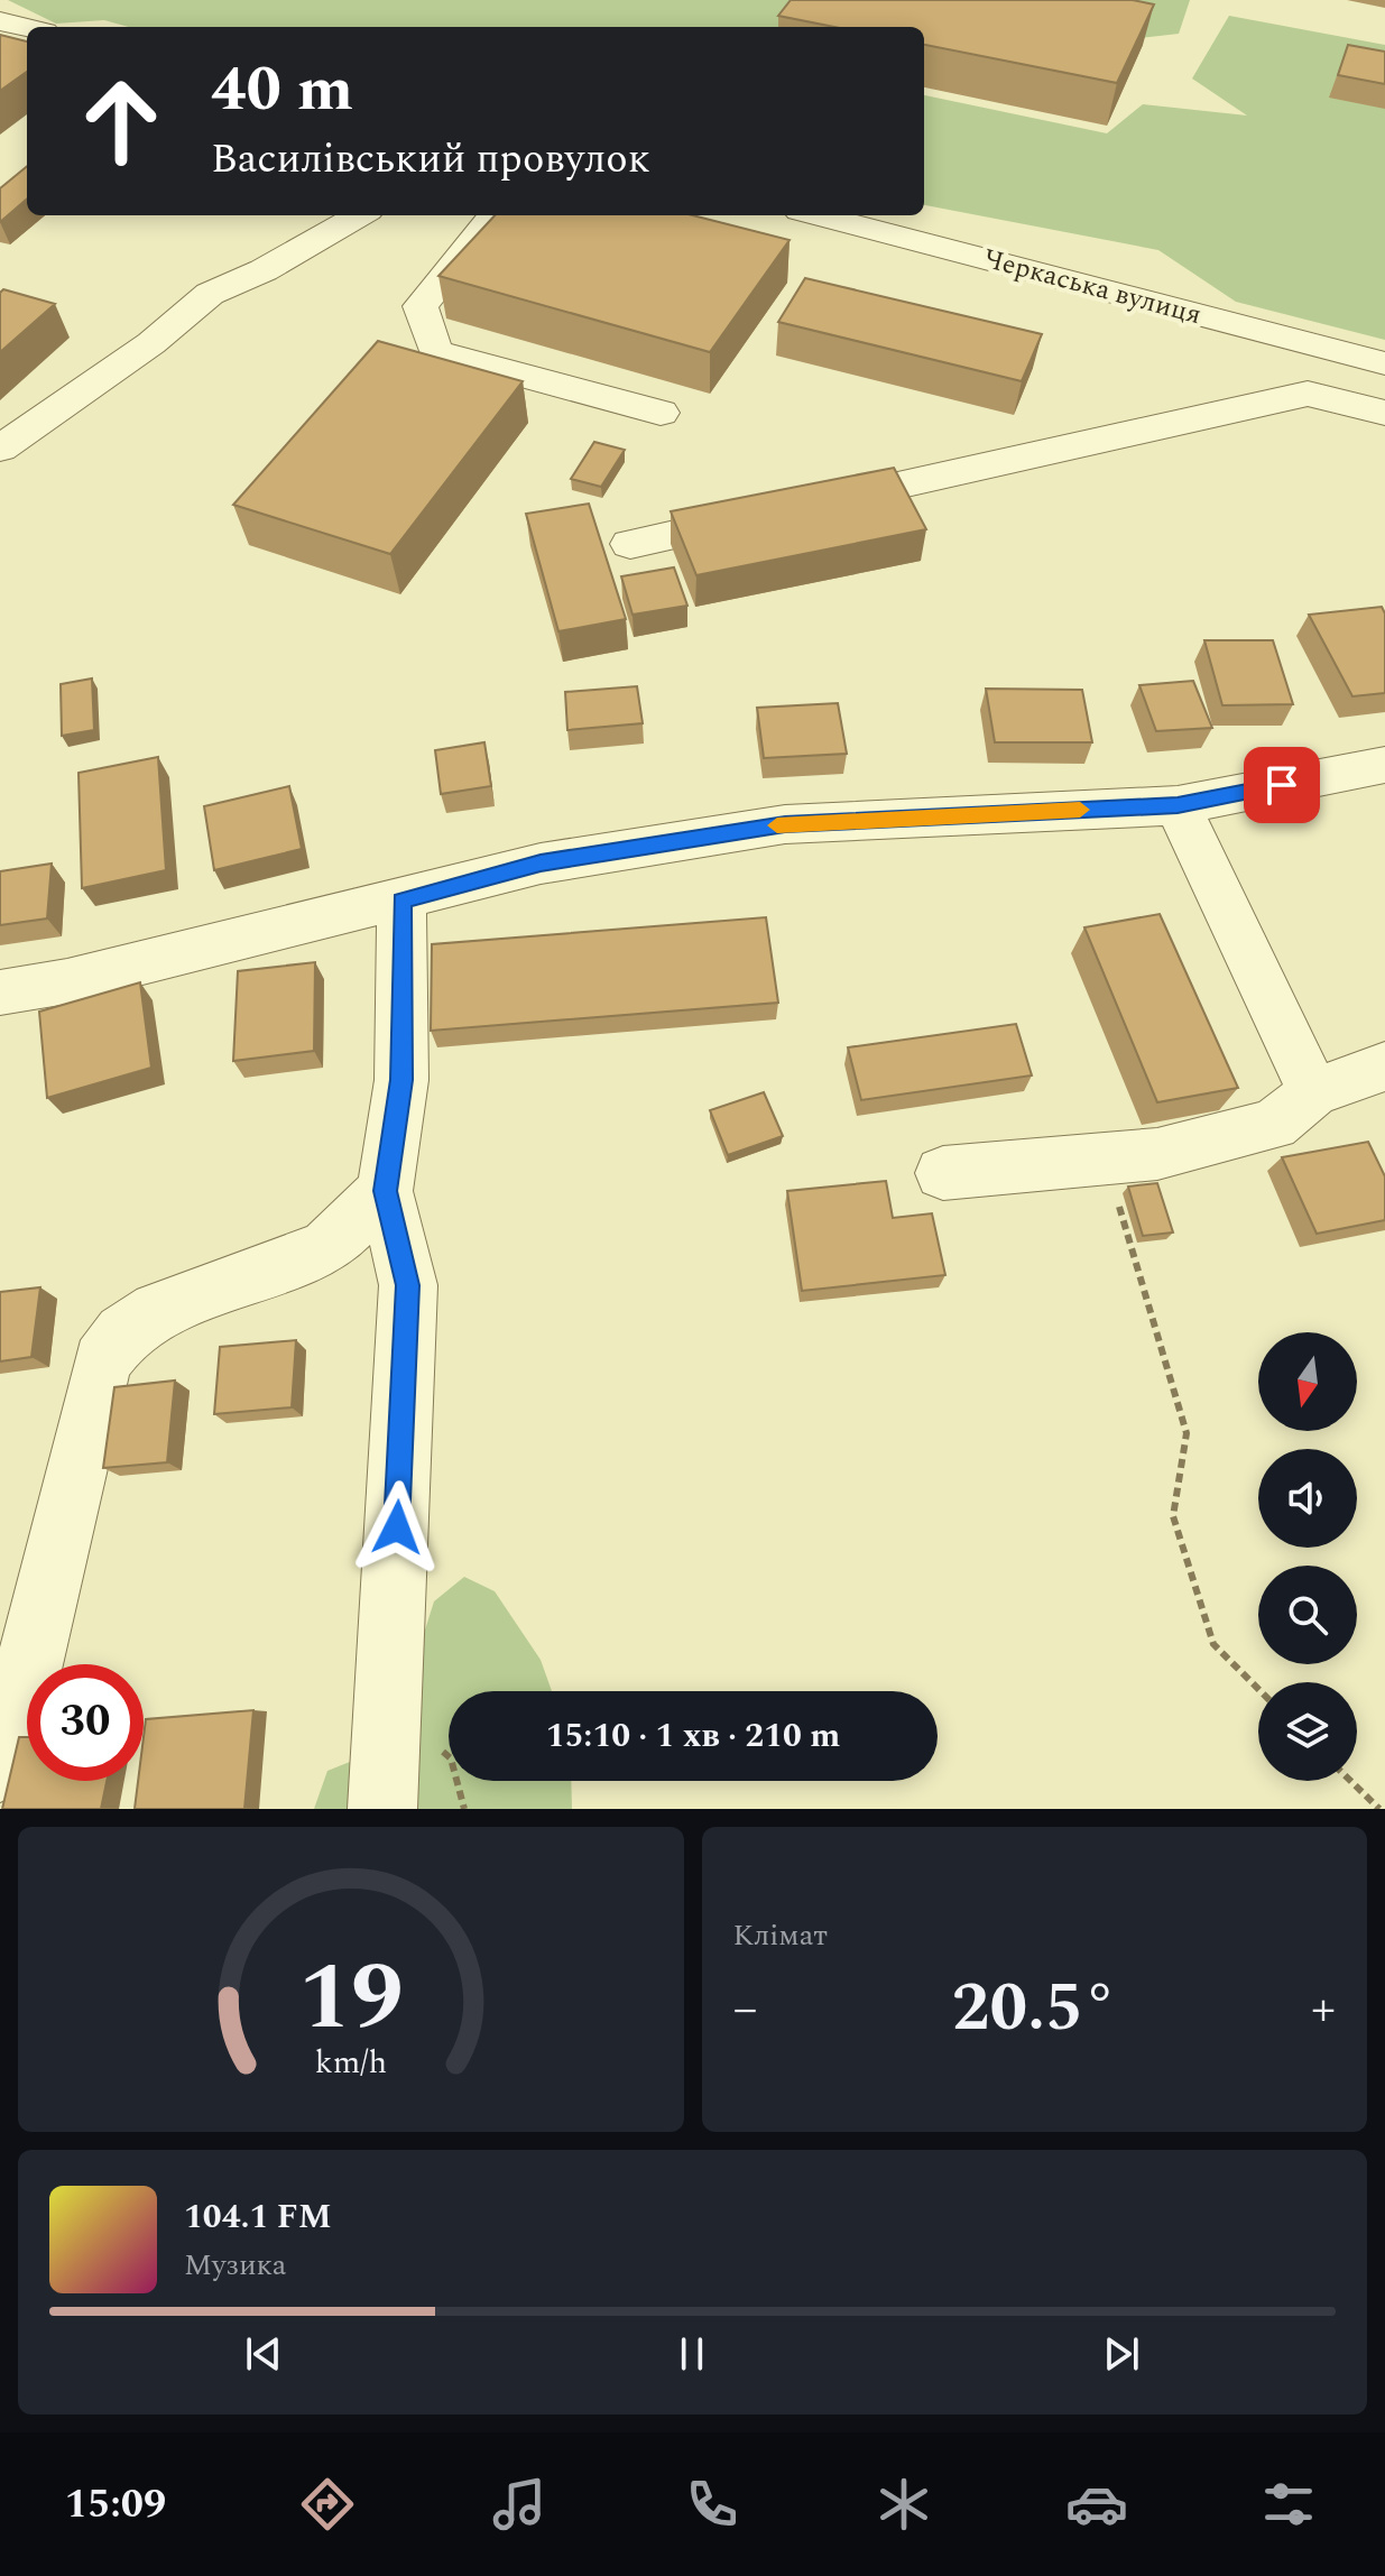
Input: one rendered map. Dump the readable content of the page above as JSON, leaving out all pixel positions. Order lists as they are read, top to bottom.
{
  "streets": {
    "street": ["Черкаська вулиця"]
  },
  "north": "bottom",
  "page": {
    "turn": ["40 m", "Василівський провулок"],
    "limit": "30",
    "trip": "15:10 · 1 хв · 210 m",
    "tile": "Клімат",
    "heat": ["−", "20.5°", "+"],
    "song": ["104.1 FM", "Музика"],
    "tabs": "15:09",
    "gauge": ["19", "km/h"]
  }
}
